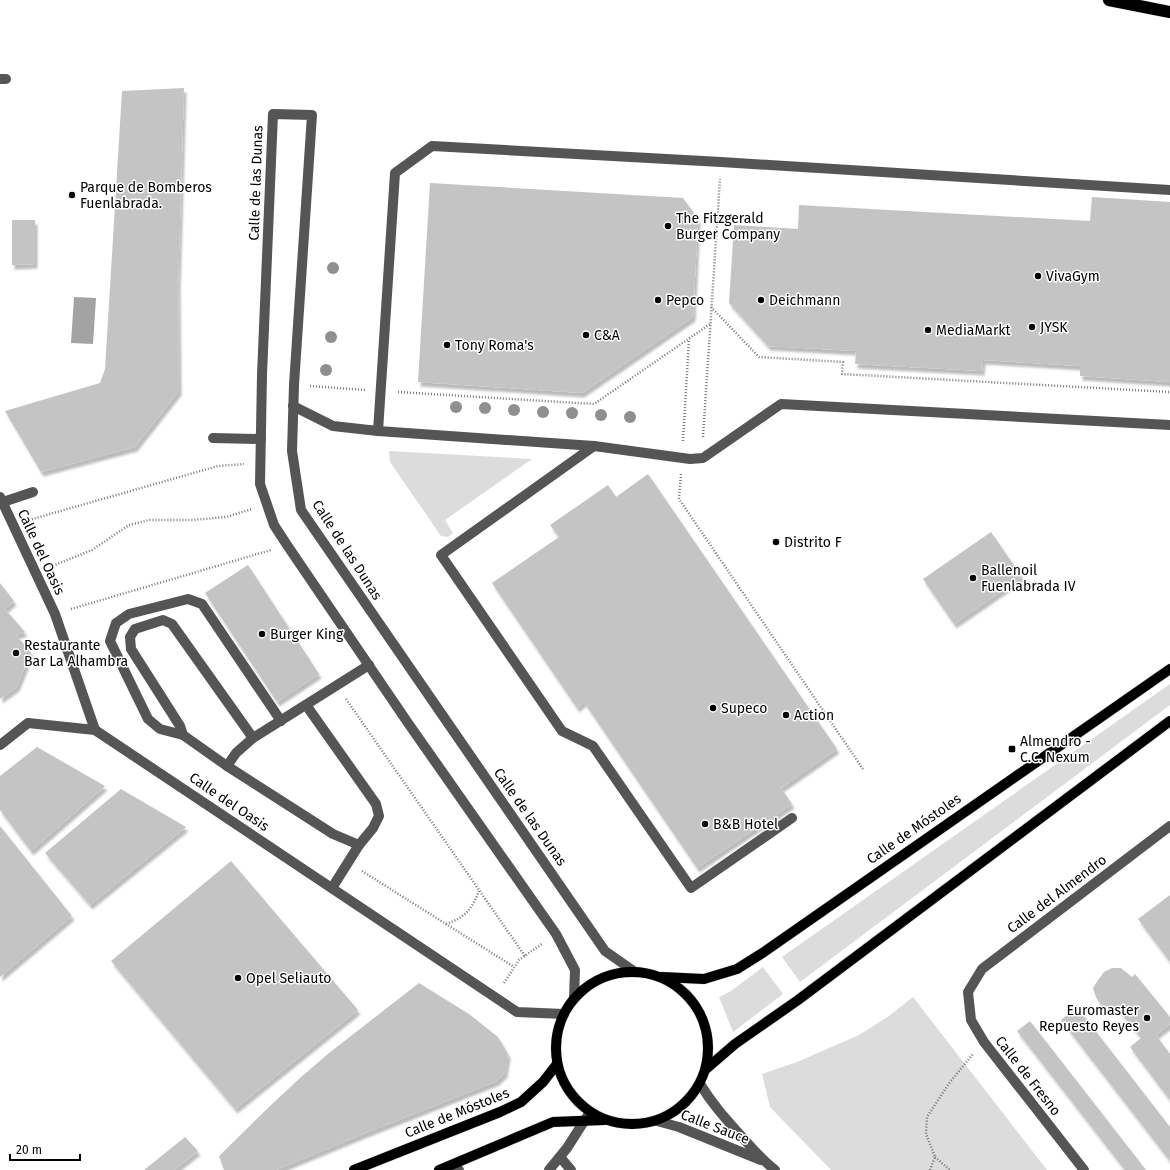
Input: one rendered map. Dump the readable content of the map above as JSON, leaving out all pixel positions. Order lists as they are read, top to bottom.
{
  "streets": {
    "main road": ["Calle de Móstoles"],
    "street": [
      "Calle de las Dunas",
      "Calle del Oasis",
      "Calle del Almendro",
      "Calle de Fresno",
      "Calle Sauce"
    ]
  },
  "crossings": [
    ["Calle del Almendro", "Calle de Fresno"]
  ],
  "places": {
    "other": [
      "Parque de Bomberos Fuenlabrada.",
      "The Fitzgerald Burger Company",
      "VivaGym",
      "Pepco",
      "Deichmann",
      "JYSK",
      "MediaMarkt",
      "C&A",
      "Tony Roma's",
      "Distrito F",
      "Ballenoil Fuenlabrada IV",
      "Burger King",
      "Restaurante Bar La Alhambra",
      "Supeco",
      "Action",
      "B&B Hotel",
      "Opel Seliauto",
      "Euromaster Repuesto Reyes"
    ],
    "transit": ["Almendro - C.C. Nexum"]
  },
  "scale_bar": "20 m"
}
